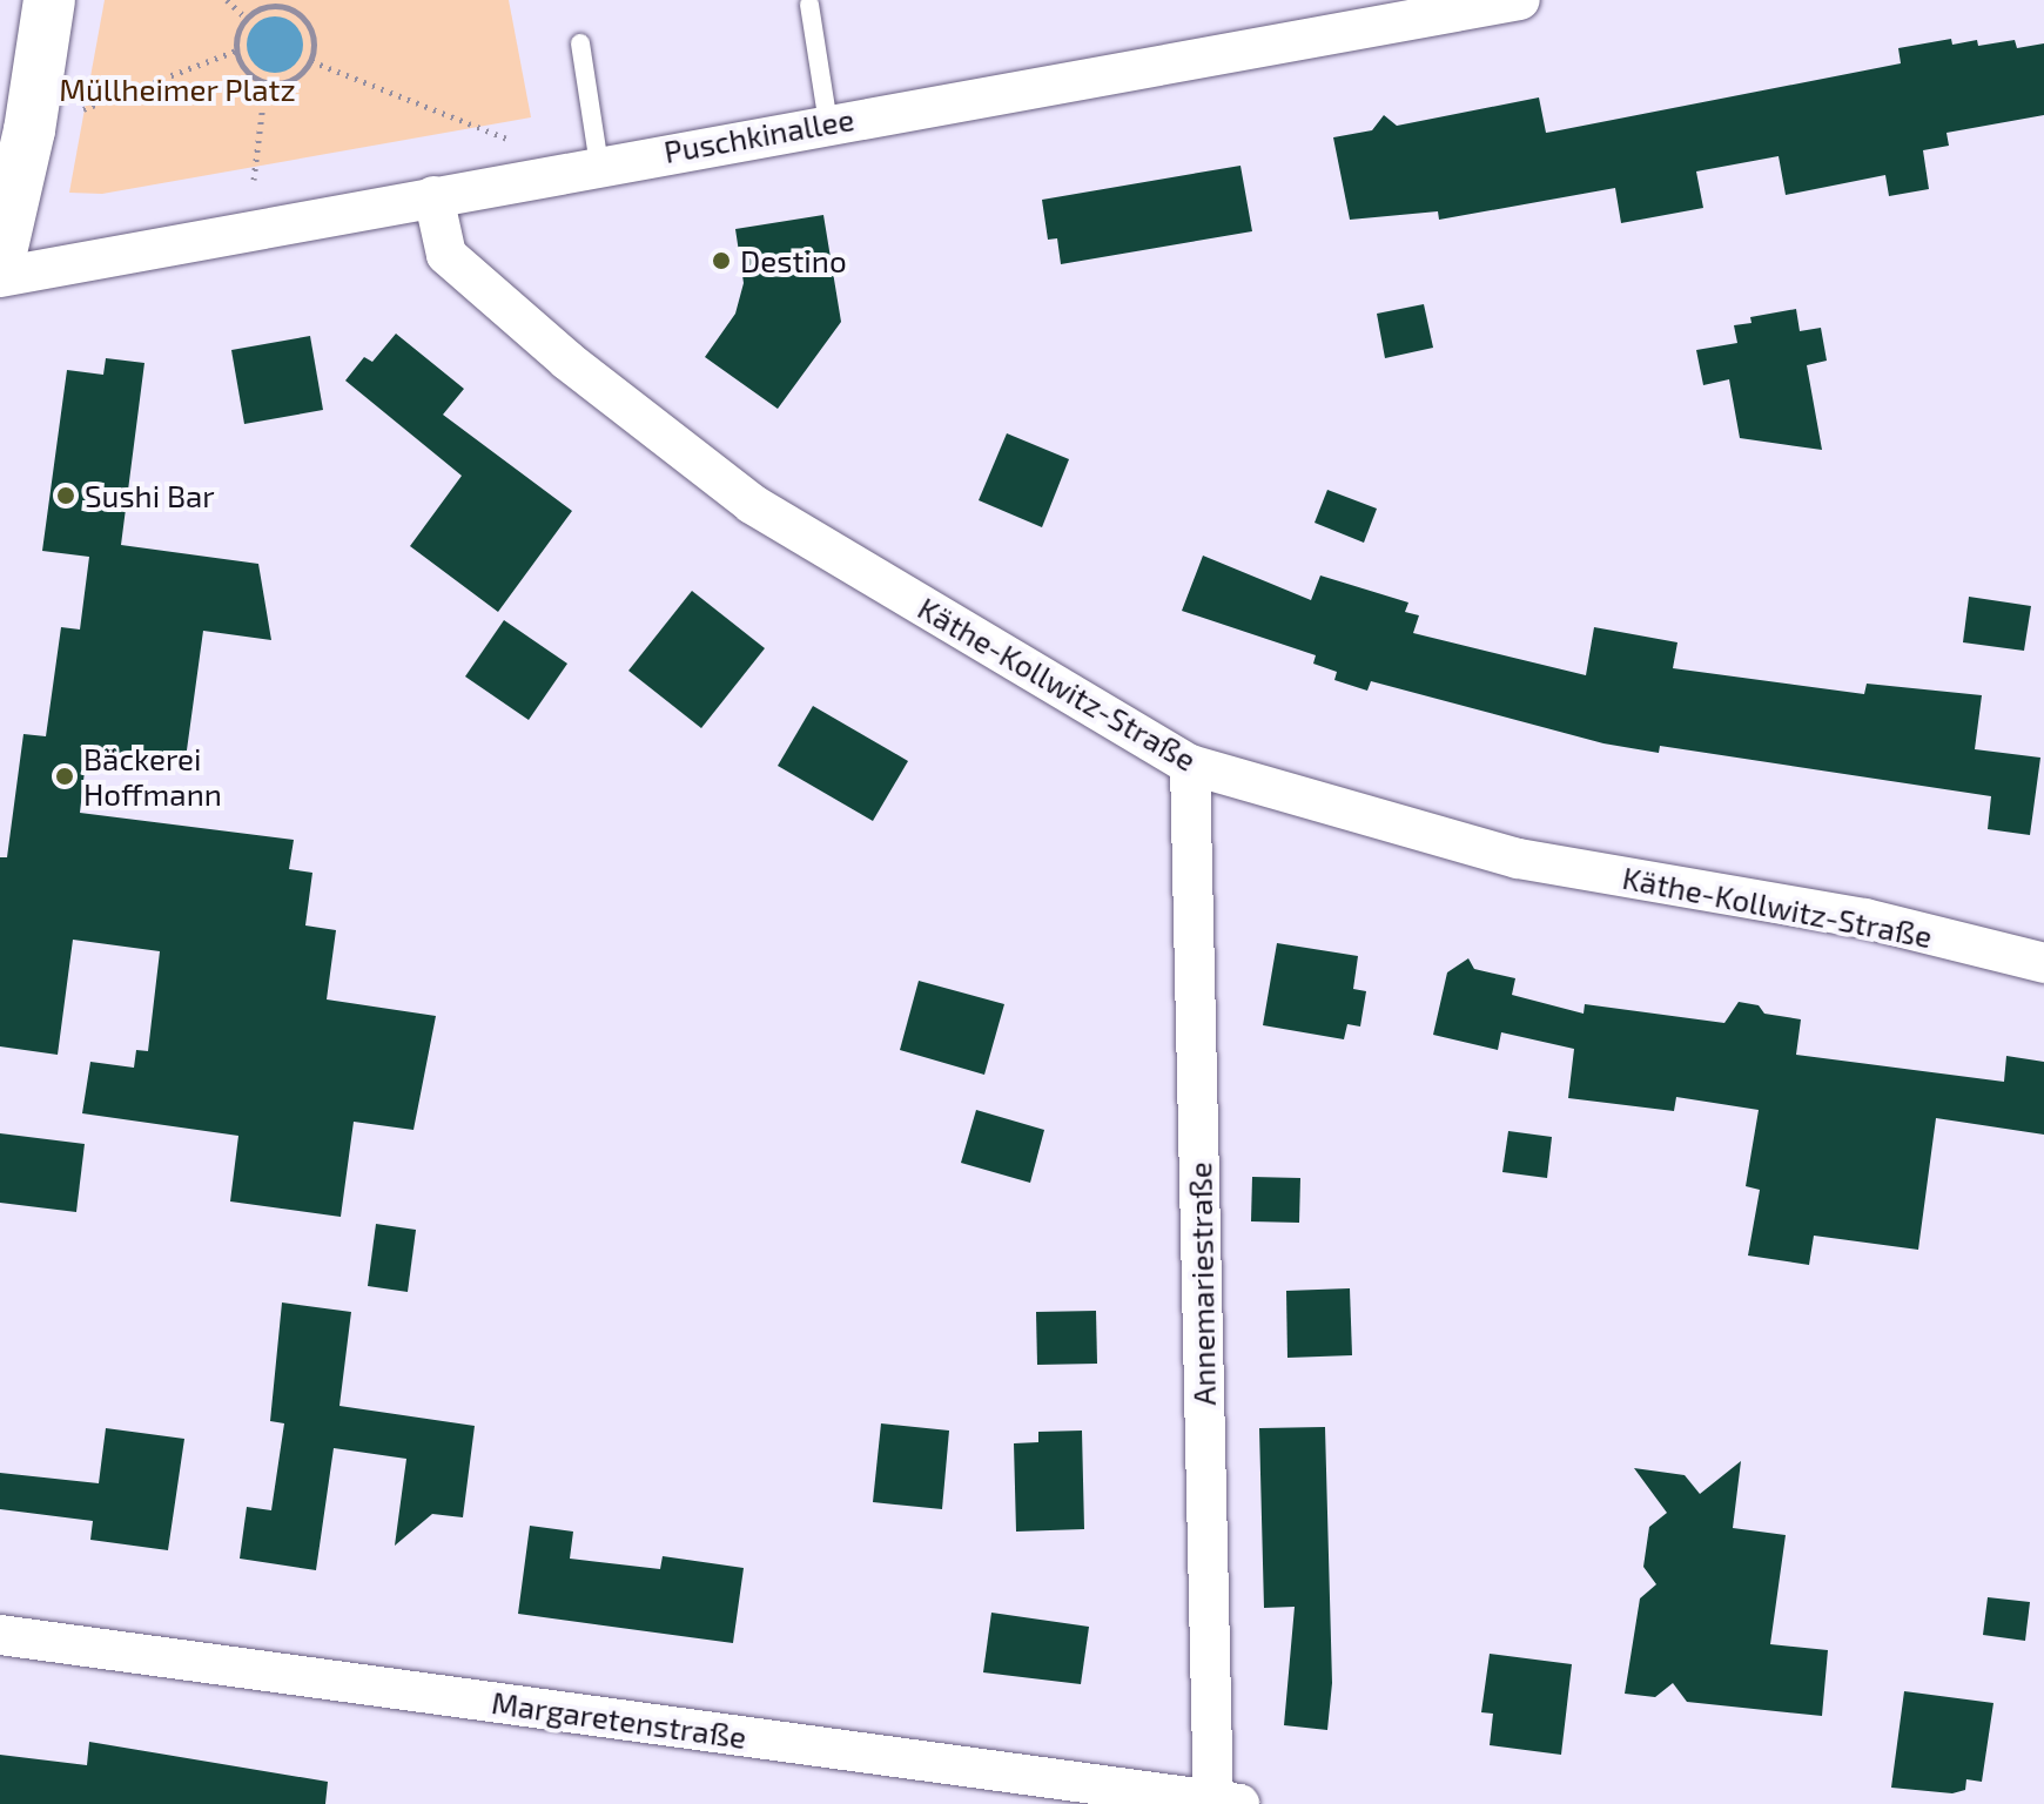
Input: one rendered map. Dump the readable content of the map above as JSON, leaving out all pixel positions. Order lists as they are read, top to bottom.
{
  "streets": {
    "street": [
      "Puschkinallee",
      "Käthe-Kollwitz-Straße",
      "Annemariestraße",
      "Margaretenstraße"
    ]
  },
  "crossings": [
    ["Puschkinallee", "Käthe-Kollwitz-Straße"],
    ["Käthe-Kollwitz-Straße", "Annemariestraße"],
    ["Annemariestraße", "Margaretenstraße"]
  ],
  "parks": ["Müllheimer Platz"],
  "places": ["Destino", "Sushi Bar", "Bäckerei Hoffmann"]
}
